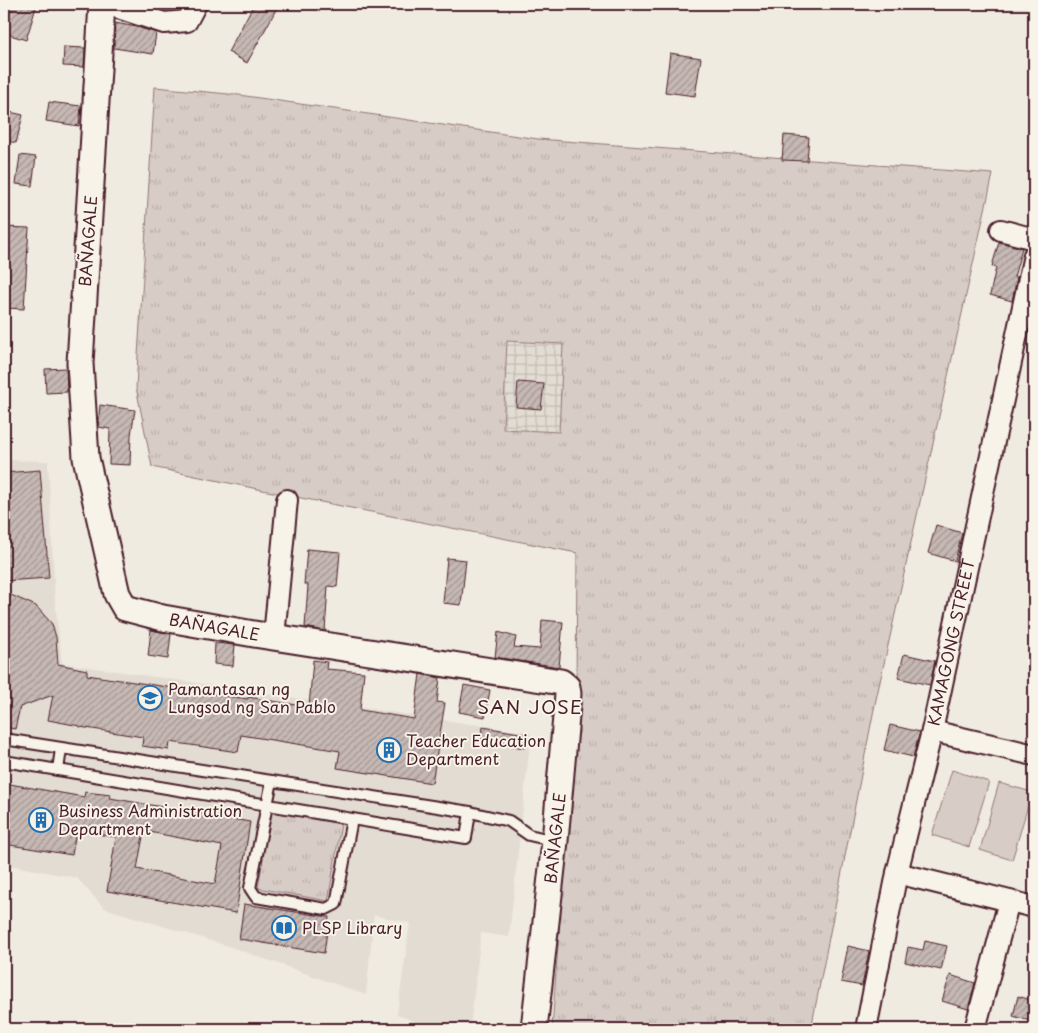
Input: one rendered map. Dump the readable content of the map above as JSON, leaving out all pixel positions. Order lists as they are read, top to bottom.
{
  "streets": {
    "street": ["BAÑAGALE", "KAMAGONG STREET"]
  },
  "districts": ["SAN JOSE"],
  "places": {
    "school or university": ["Pamantasan ng Lungsod ng San Pablo"],
    "building": ["Teacher Education Department", "Business Administration Department"],
    "library": ["PLSP Library"]
  }
}
